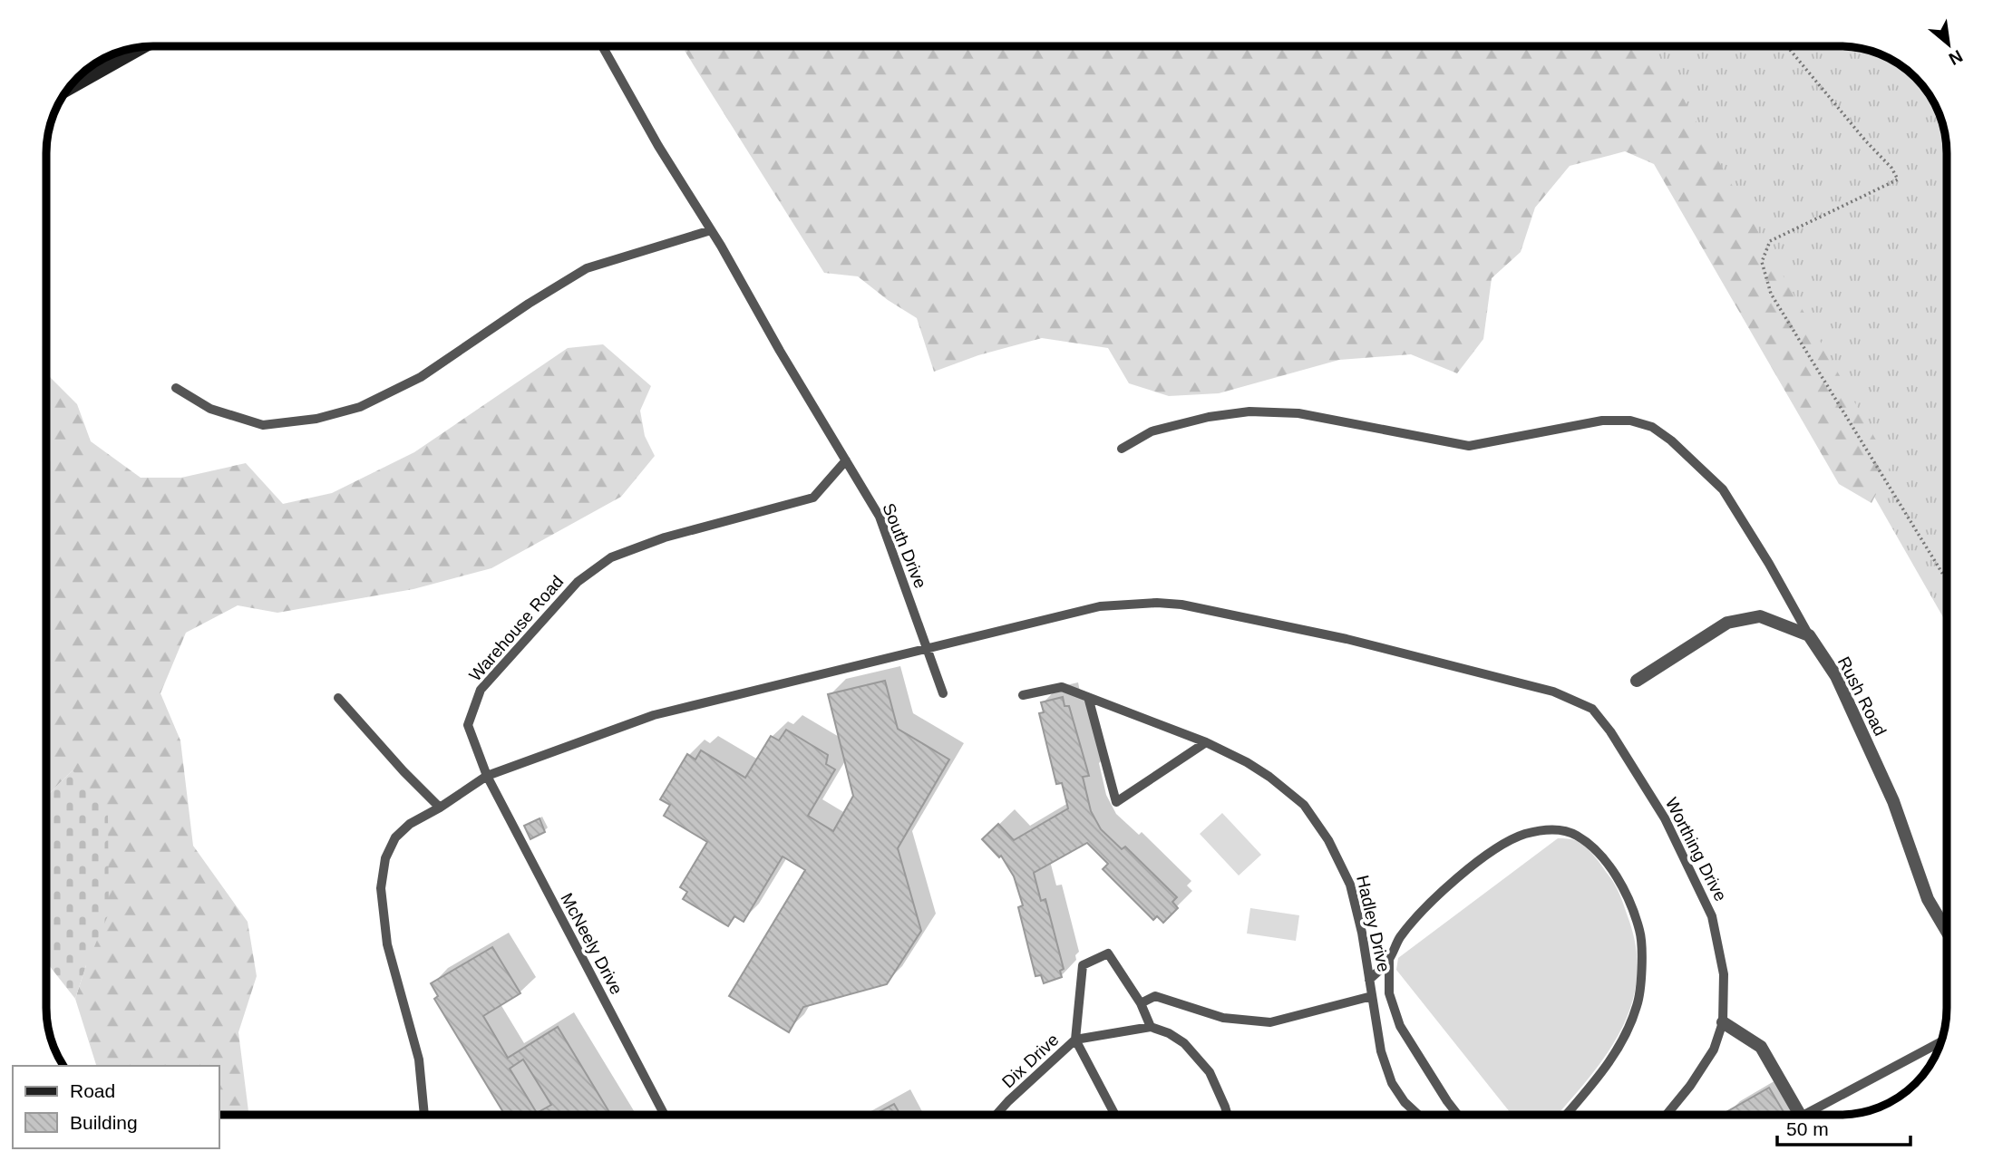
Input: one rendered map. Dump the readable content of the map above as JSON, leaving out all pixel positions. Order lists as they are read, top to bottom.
{
  "streets": {
    "street": ["Rush Road"],
    "lane": [
      "South Drive",
      "Warehouse Road",
      "Worthing Drive",
      "Hadley Drive",
      "McNeely Drive",
      "Dix Drive"
    ]
  },
  "crossings": [
    ["South Drive", "Warehouse Road"],
    ["South Drive", "Worthing Drive"],
    ["Warehouse Road", "McNeely Drive"]
  ],
  "legend": ["Road", "Building"],
  "scale_bar": "50 m",
  "north": "bottom right"
}
